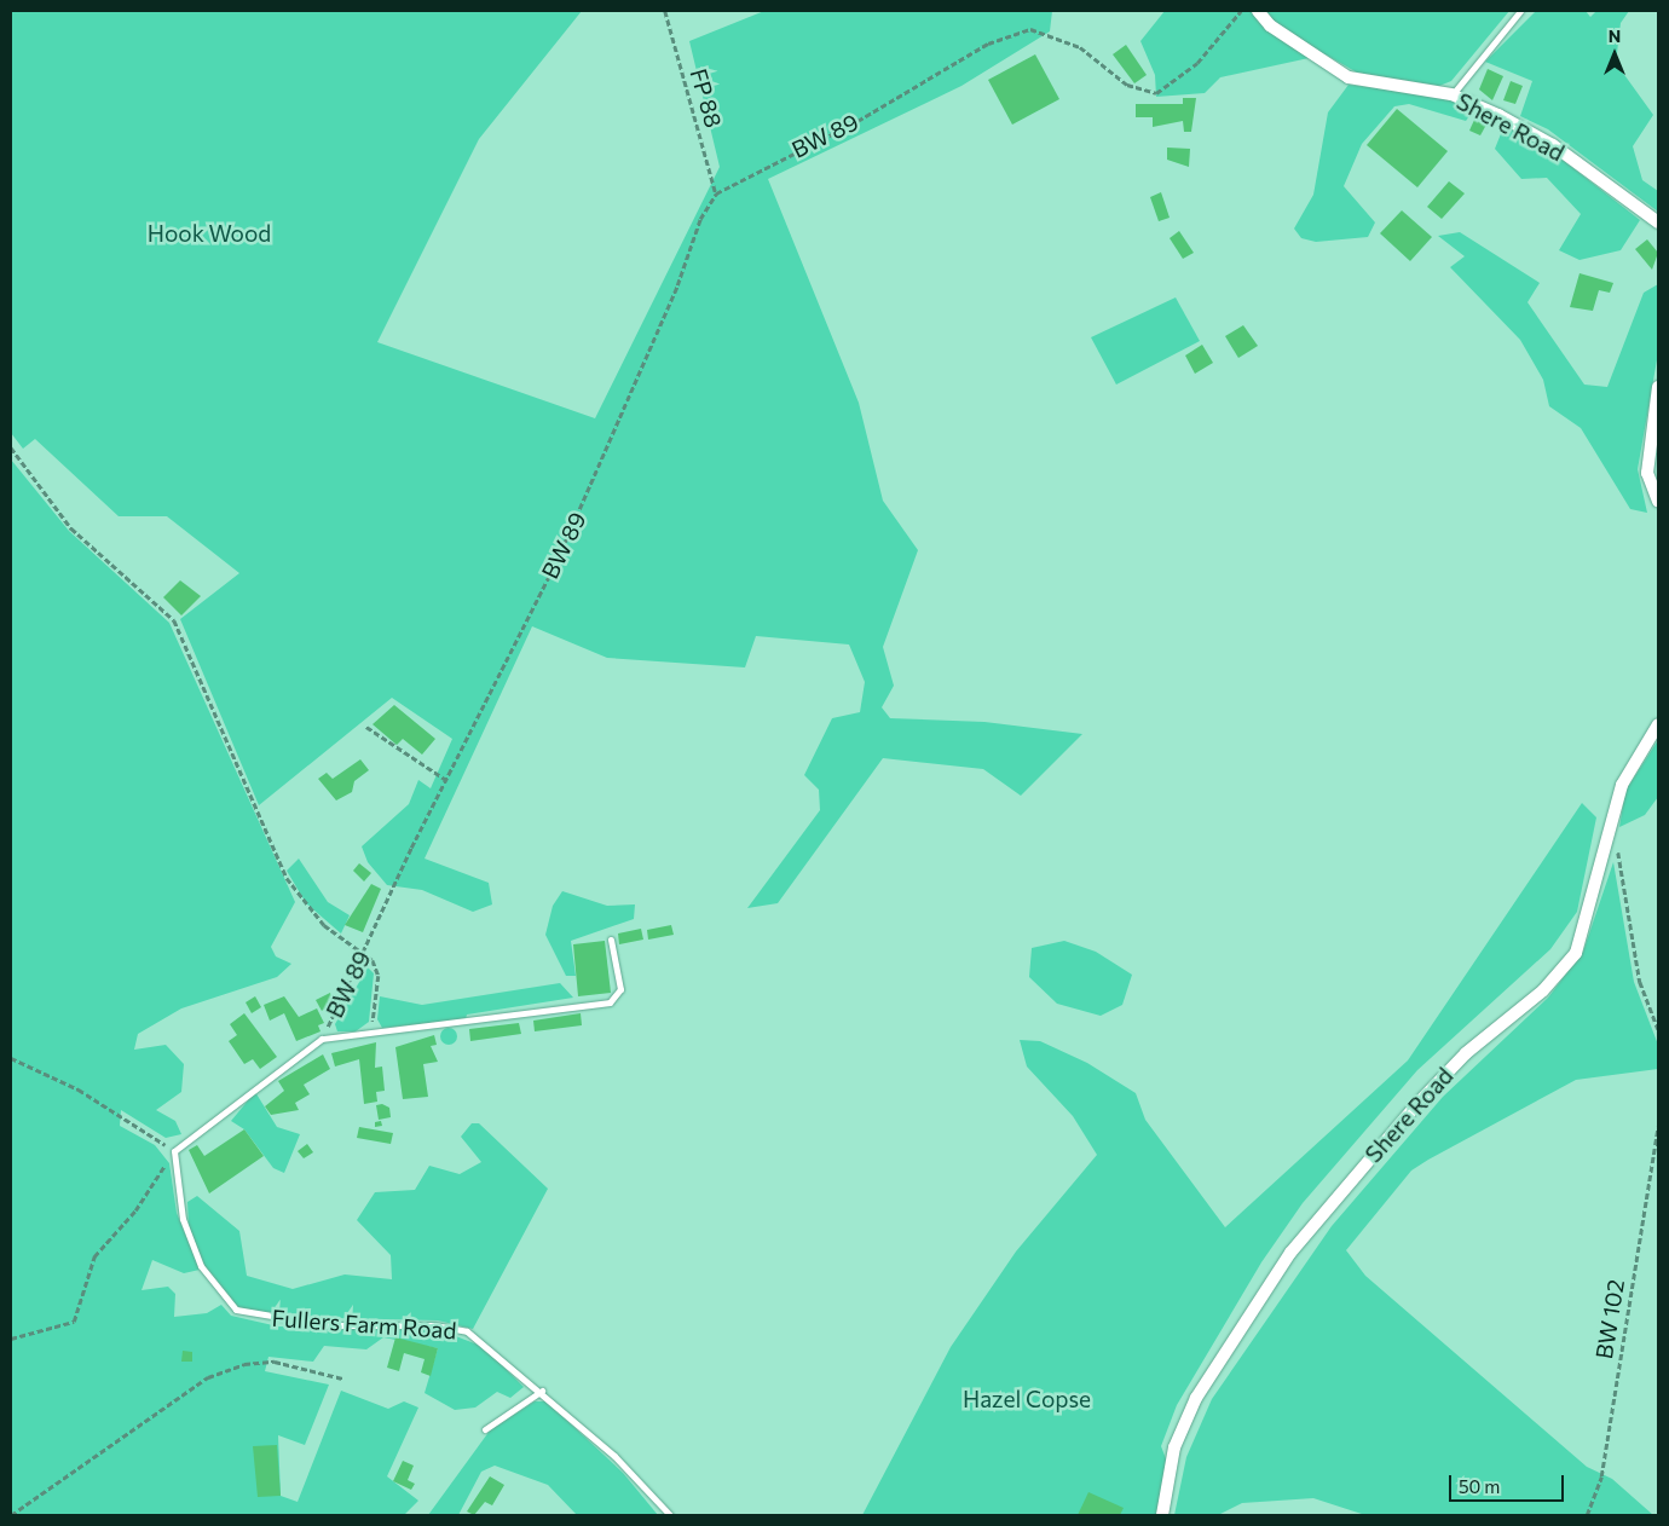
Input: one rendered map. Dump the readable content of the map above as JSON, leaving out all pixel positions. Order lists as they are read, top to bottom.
{
  "streets": {
    "street": ["Shere Road"],
    "lane": ["BW 89", "Fullers Farm Road"],
    "path": ["FP 88", "BW 102"]
  },
  "crossings": [
    ["FP 88", "BW 89"],
    ["BW 89", "Fullers Farm Road"]
  ],
  "parks": ["Hook Wood", "Hazel Copse"],
  "scale_bar": "50 m",
  "north": "top"
}
